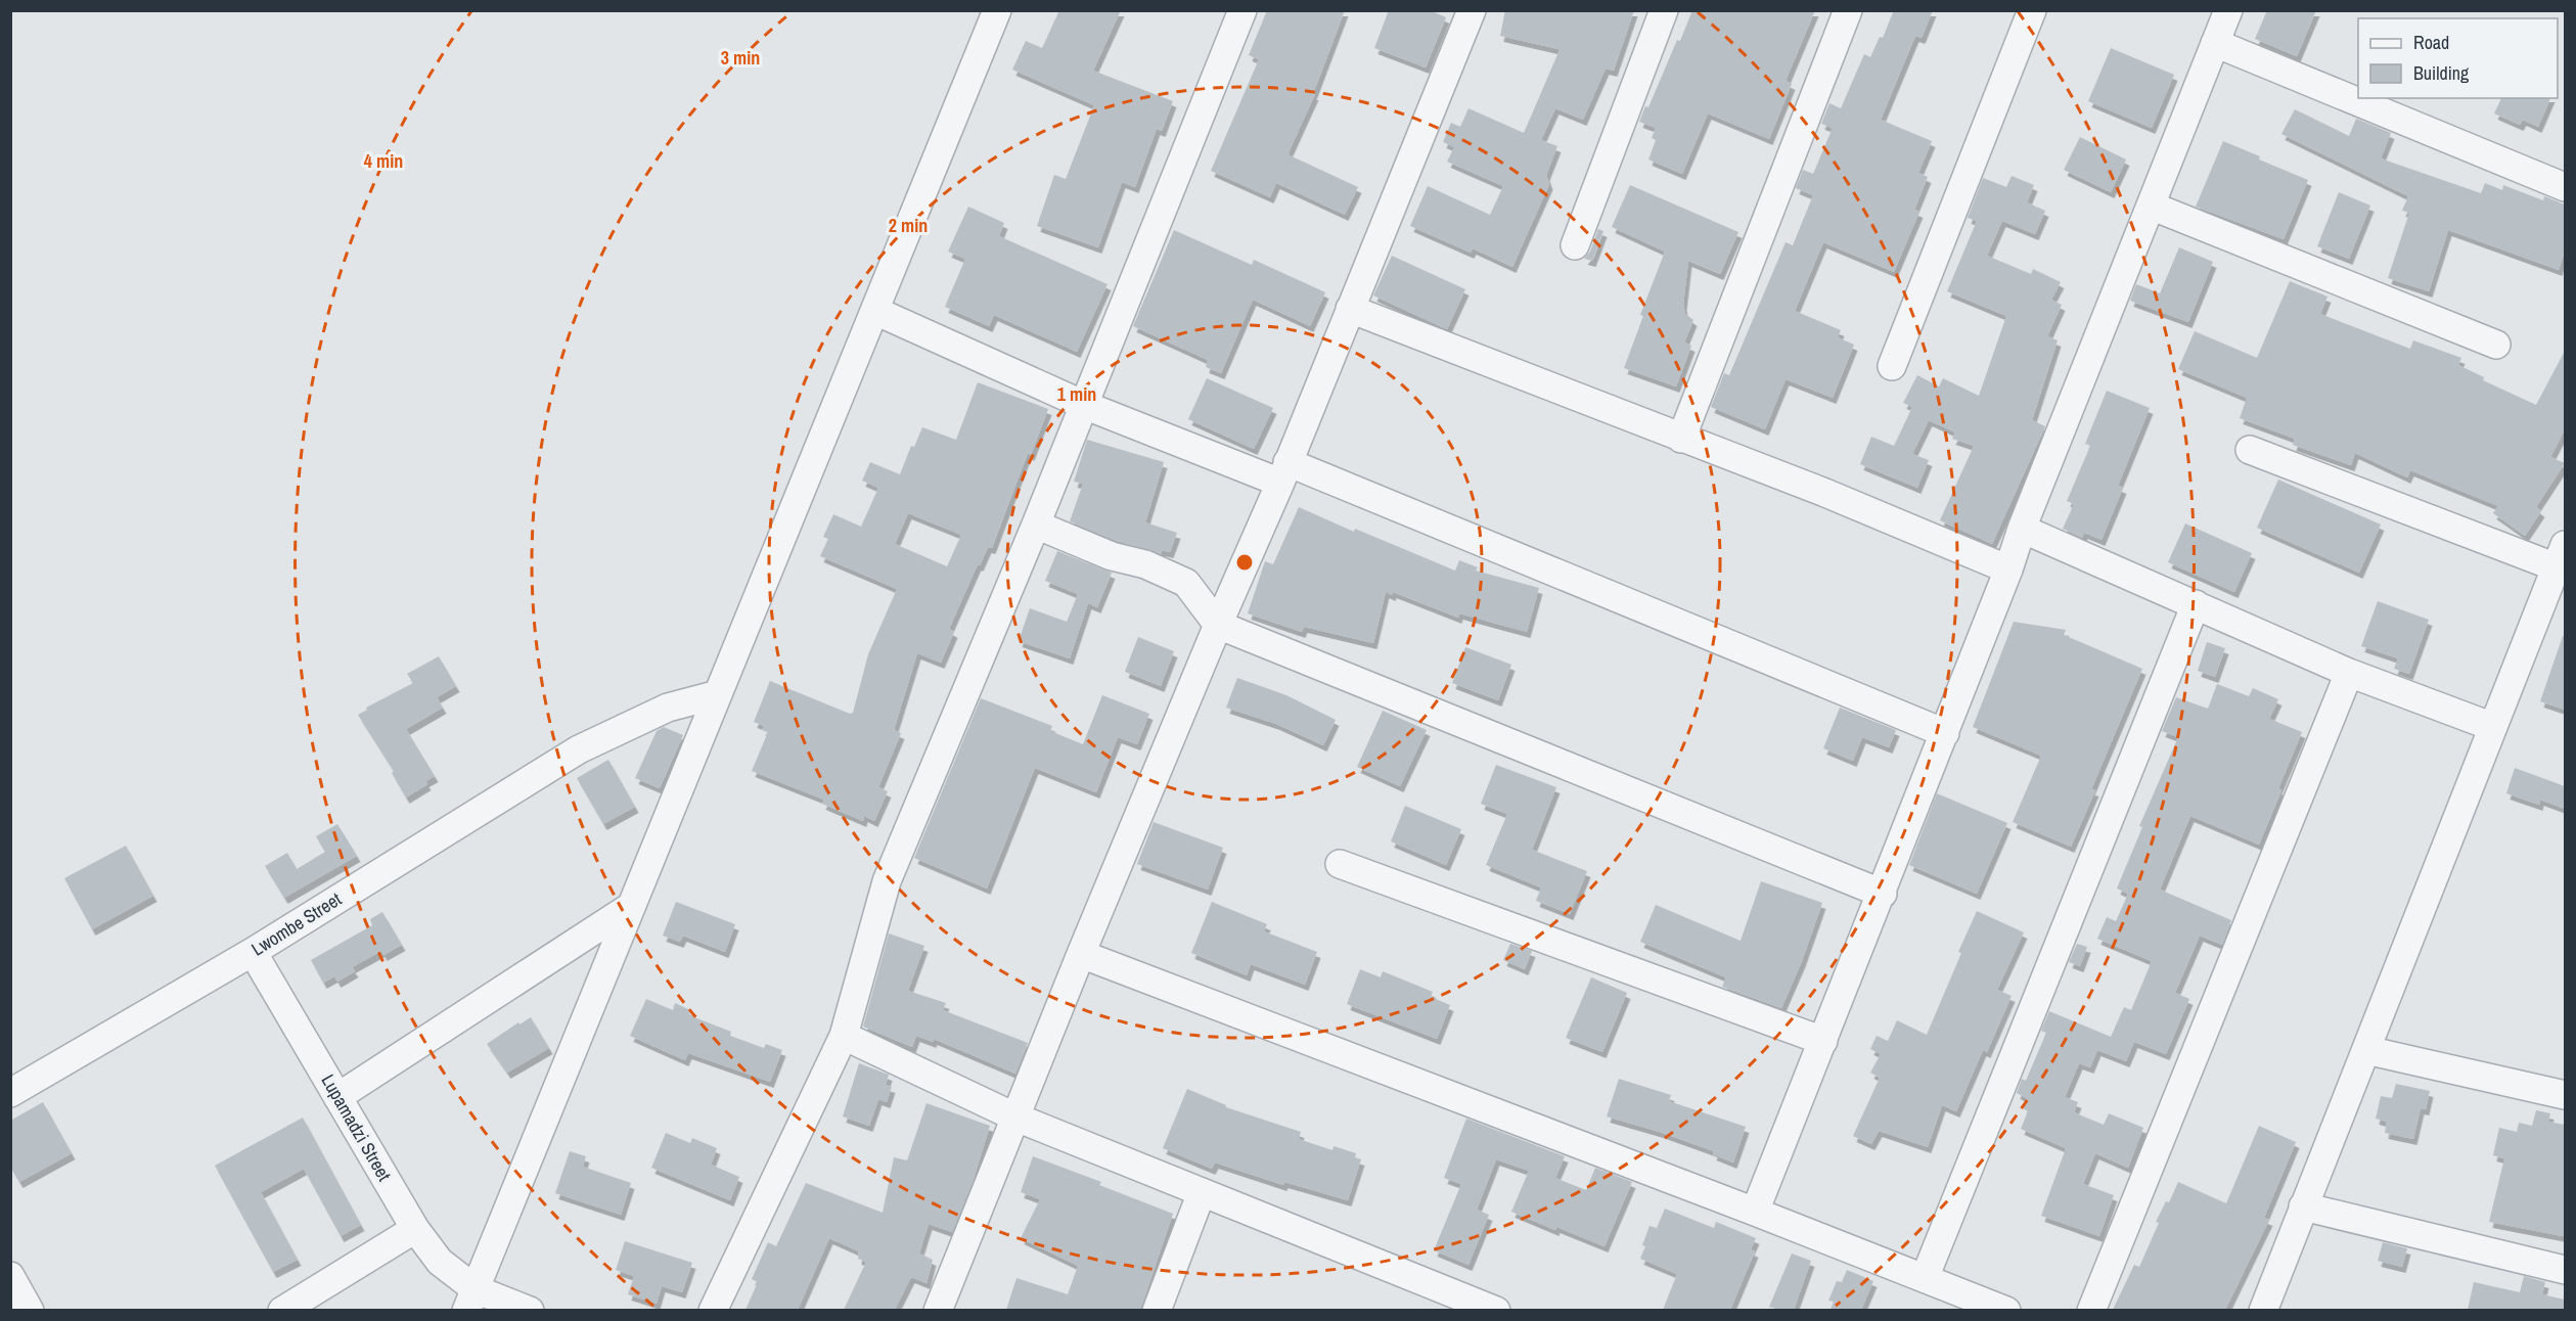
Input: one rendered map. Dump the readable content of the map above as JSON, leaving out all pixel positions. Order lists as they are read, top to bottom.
{
  "streets": {
    "street": ["Lwombe Street", "Lupamadzi Street"]
  },
  "crossings": [
    ["Lwombe Street", "Lupamadzi Street"]
  ],
  "legend": ["Road", "Building"],
  "rings": [
    "3 min",
    "4 min",
    "2 min",
    "1 min"
  ]
}
